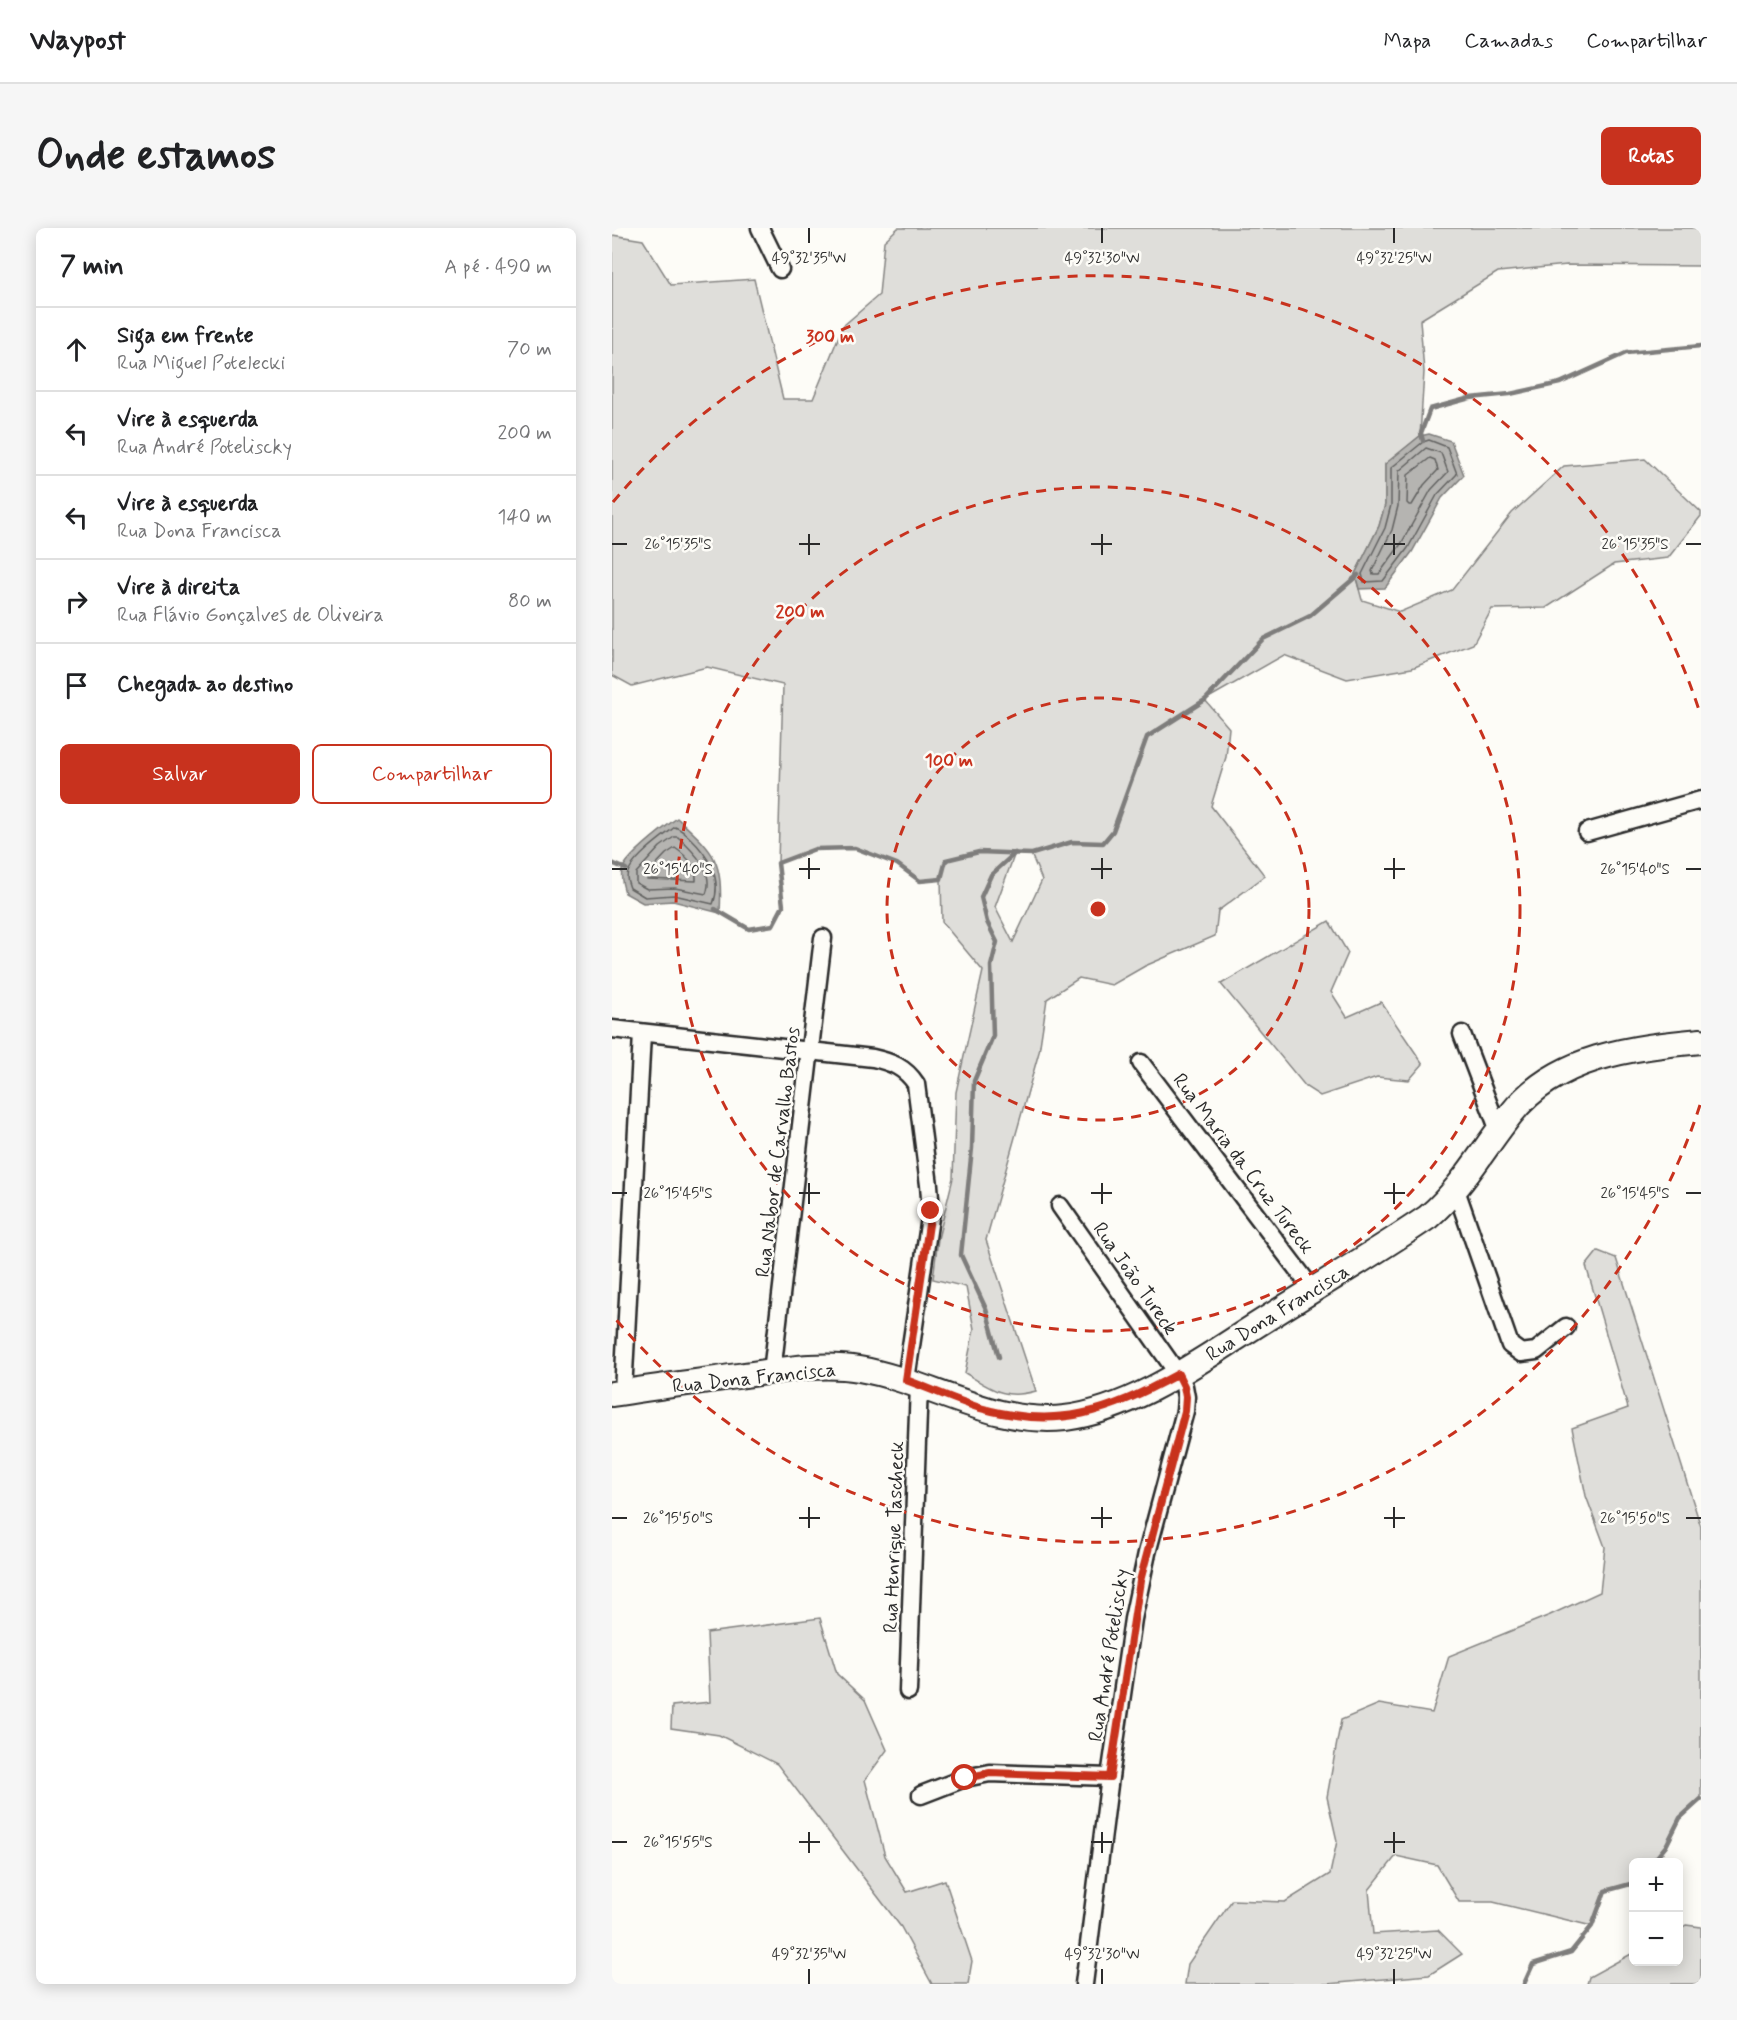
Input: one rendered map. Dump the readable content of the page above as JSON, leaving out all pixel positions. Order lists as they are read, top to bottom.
{
  "streets": {
    "main road": ["Rua Dona Francisca"],
    "street": [
      "Rua Nabor de Carvalho Bastos",
      "Rua Maria da Cruz Tureck",
      "Rua João Tureck",
      "Rua Henrique Tascheck",
      "Rua André Poteliscky"
    ]
  },
  "crossings": [
    ["Rua Nabor de Carvalho Bastos", "Rua Dona Francisca"],
    ["Rua Nabor de Carvalho Bastos", "Rua Henrique Tascheck"],
    ["Rua Maria da Cruz Tureck", "Rua Dona Francisca"],
    ["Rua João Tureck", "Rua Dona Francisca"],
    ["Rua João Tureck", "Rua André Poteliscky"],
    ["Rua Dona Francisca", "Rua Henrique Tascheck"],
    ["Rua Dona Francisca", "Rua André Poteliscky"]
  ],
  "page": {
    "header": "Waypost",
    "nav": ["Mapa", "Camadas", "Compartilhar"],
    "buttons": [
      "Rotas",
      ["Salvar", "Compartilhar"]
    ],
    "title": "Onde estamos",
    "heading": ["7 min", "A pé · 490 m"],
    "list": [
      ["Siga em frente", "Rua Miguel Potelecki", "70 m"],
      ["Vire à esquerda", "Rua André Poteliscky", "200 m"],
      ["Vire à esquerda", "Rua Dona Francisca", "140 m"],
      ["Vire à direita", "Rua Flávio Gonçalves de Oliveira", "80 m"],
      "Chegada ao destino"
    ],
    "map_buttons": ["+", "−"]
  },
  "coordinates": [
    "49°32'35\"W",
    "49°32'30\"W",
    "49°32'25\"W",
    "26°15'35\"S",
    "26°15'40\"S",
    "26°15'45\"S",
    "26°15'50\"S",
    "26°15'55\"S"
  ],
  "rings": ["300 m", "200 m", "100 m"]
}
